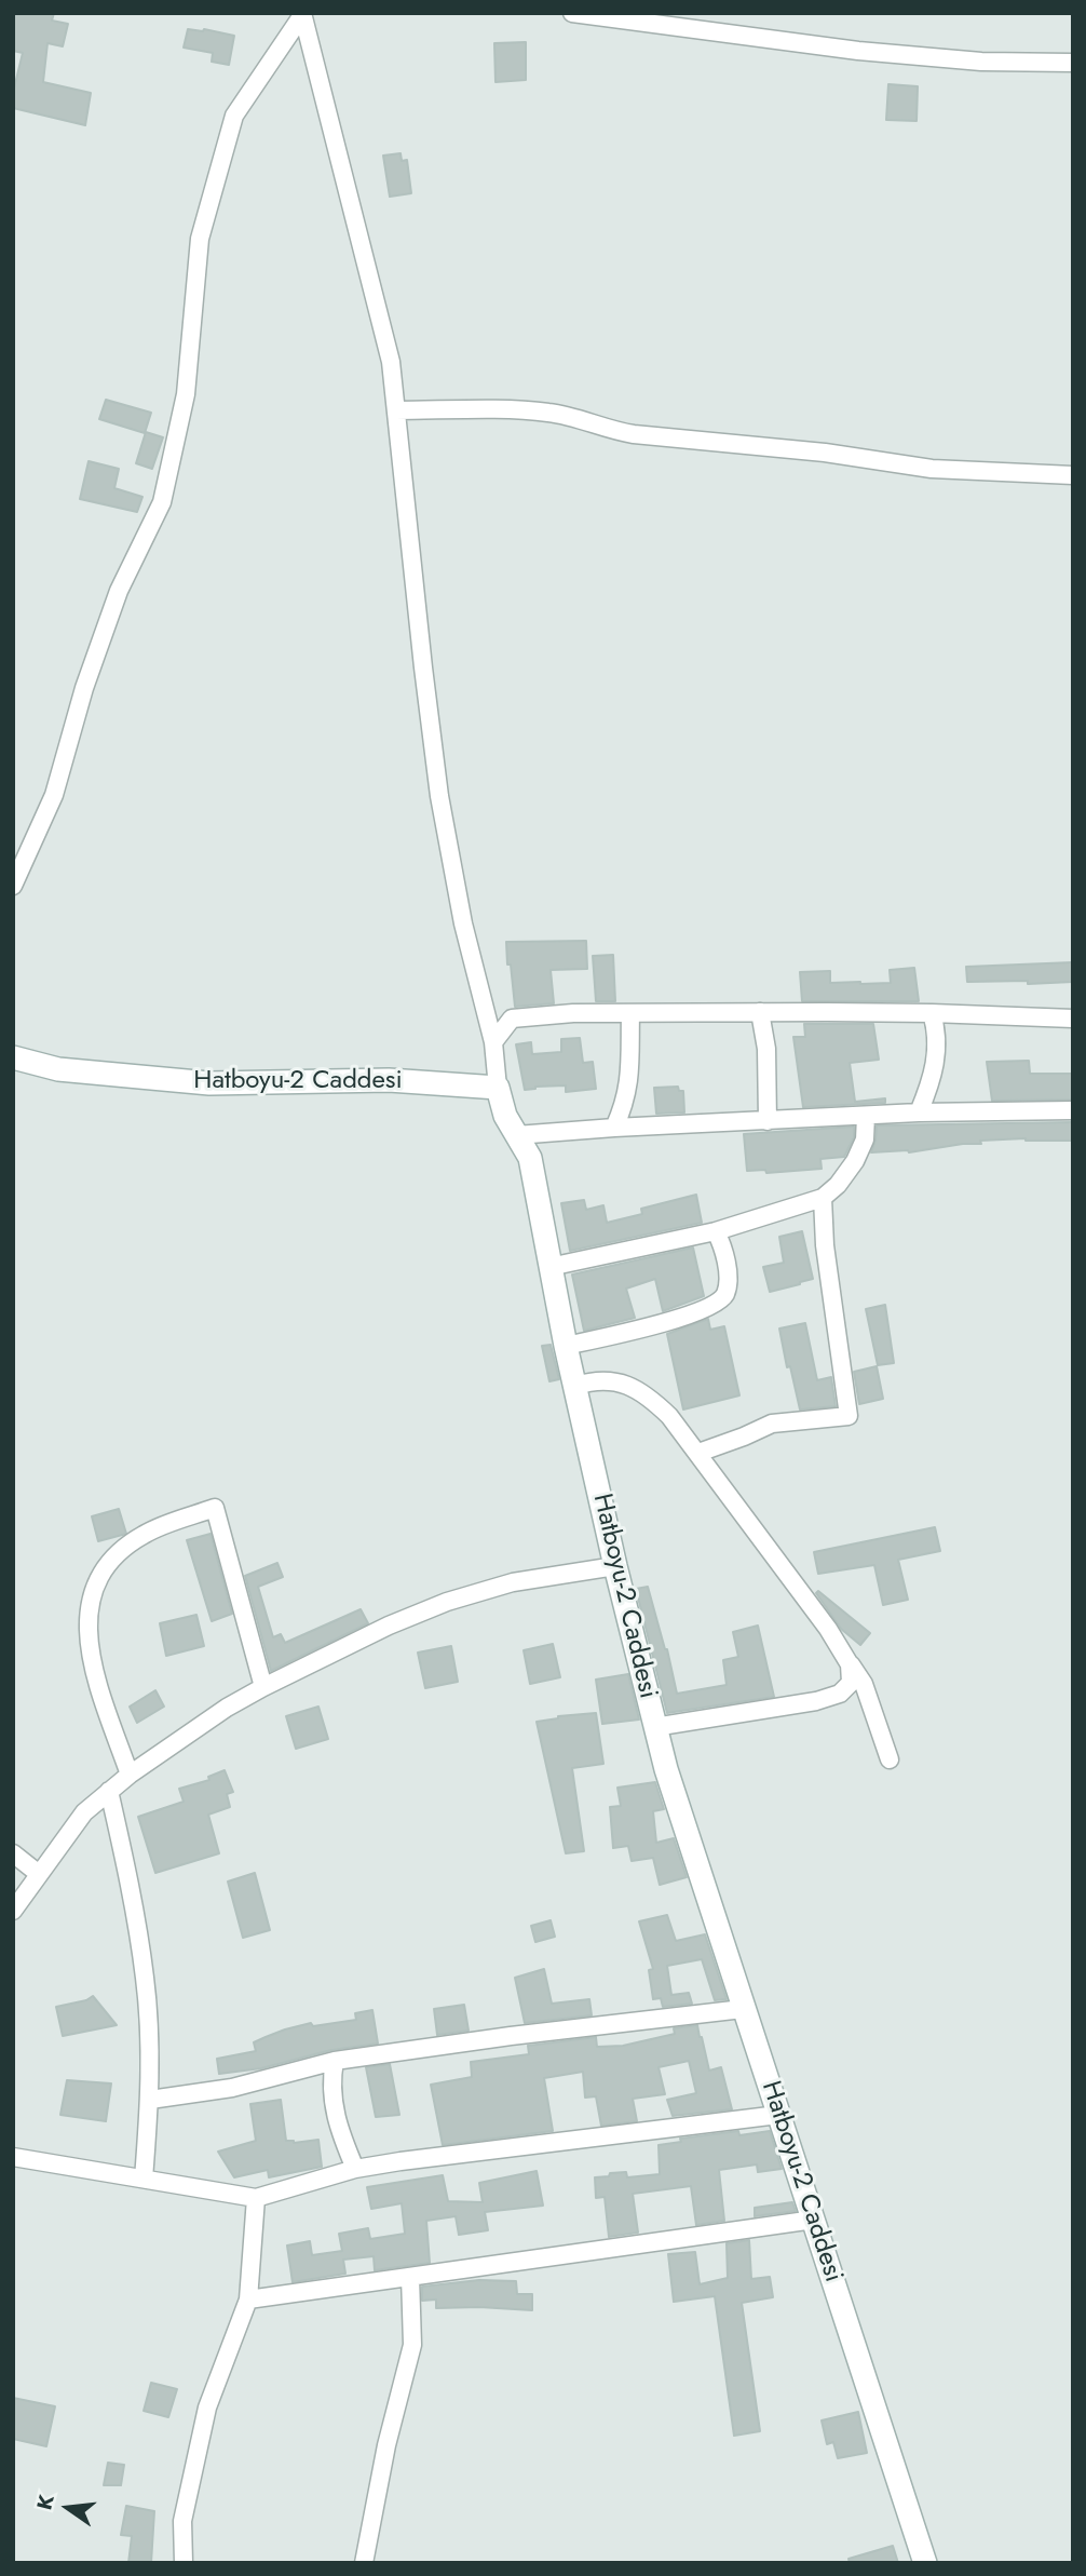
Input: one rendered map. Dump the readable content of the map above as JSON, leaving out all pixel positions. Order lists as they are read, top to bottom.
{
  "streets": {
    "main road": ["Hatboyu-2 Caddesi"]
  },
  "north": "left"
}
